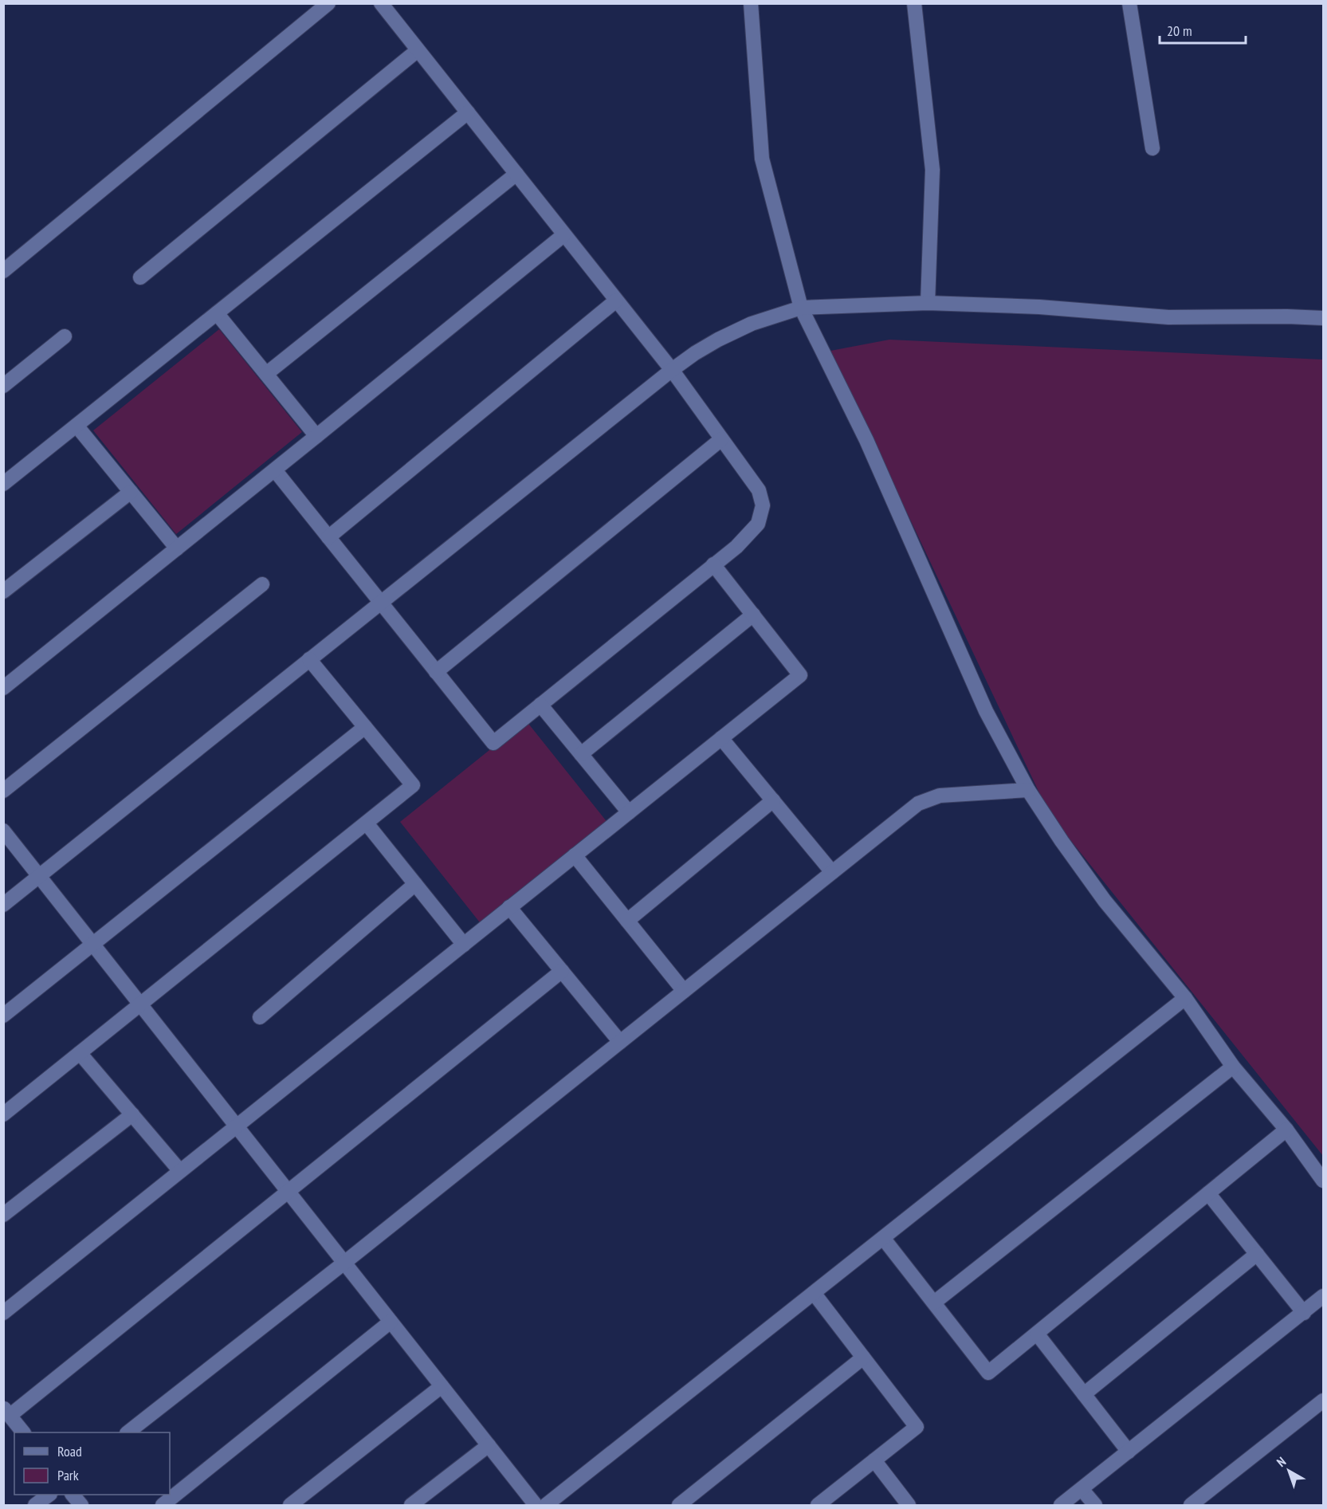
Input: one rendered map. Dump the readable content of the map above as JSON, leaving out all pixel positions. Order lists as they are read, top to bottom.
{
  "legend": ["Road", "Park"],
  "scale_bar": "20 m",
  "north": "top left"
}
